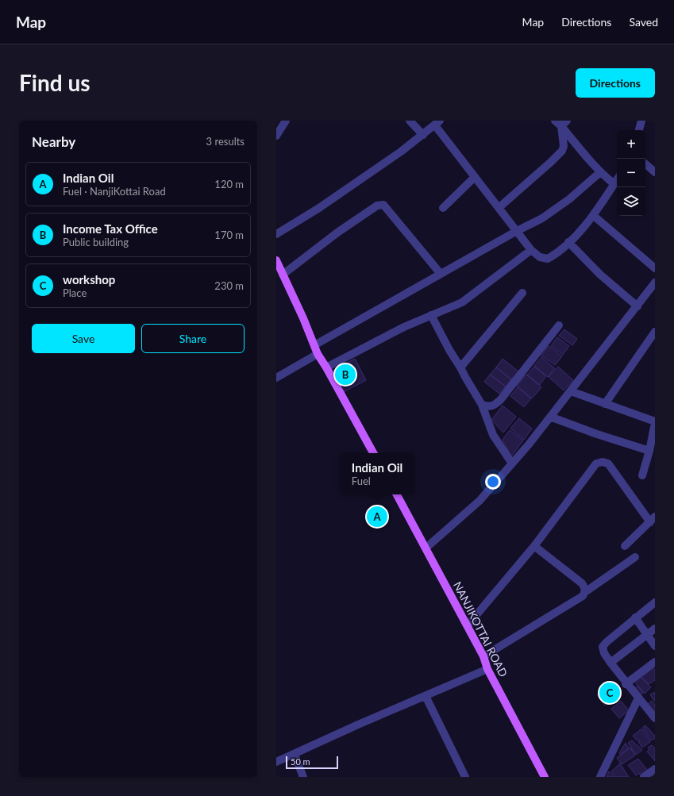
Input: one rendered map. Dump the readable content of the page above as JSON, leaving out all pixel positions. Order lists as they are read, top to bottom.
{
  "streets": {
    "main road": ["NANJIKOTTAI ROAD"]
  },
  "scale_bar": "50 m",
  "page": {
    "header": "Map",
    "nav": ["Map", "Directions", "Saved"],
    "buttons": [
      "Directions",
      ["Save", "Share"]
    ],
    "title": "Find us",
    "heading": ["Nearby", "3 results"],
    "map_buttons": ["+", "−"],
    "list": [
      {
        "mark": "A",
        "name": "Indian Oil",
        "note": "Fuel · NanjiKottai Road",
        "value": "120 m"
      },
      {
        "mark": "B",
        "name": "Income Tax Office",
        "note": "Public building",
        "value": "170 m"
      },
      {
        "mark": "C",
        "name": "workshop",
        "note": "Place",
        "value": "230 m"
      }
    ],
    "pins": ["B", "A", "C"],
    "popup": ["Indian Oil", "Fuel"],
    "scale": "50 m"
  }
}
